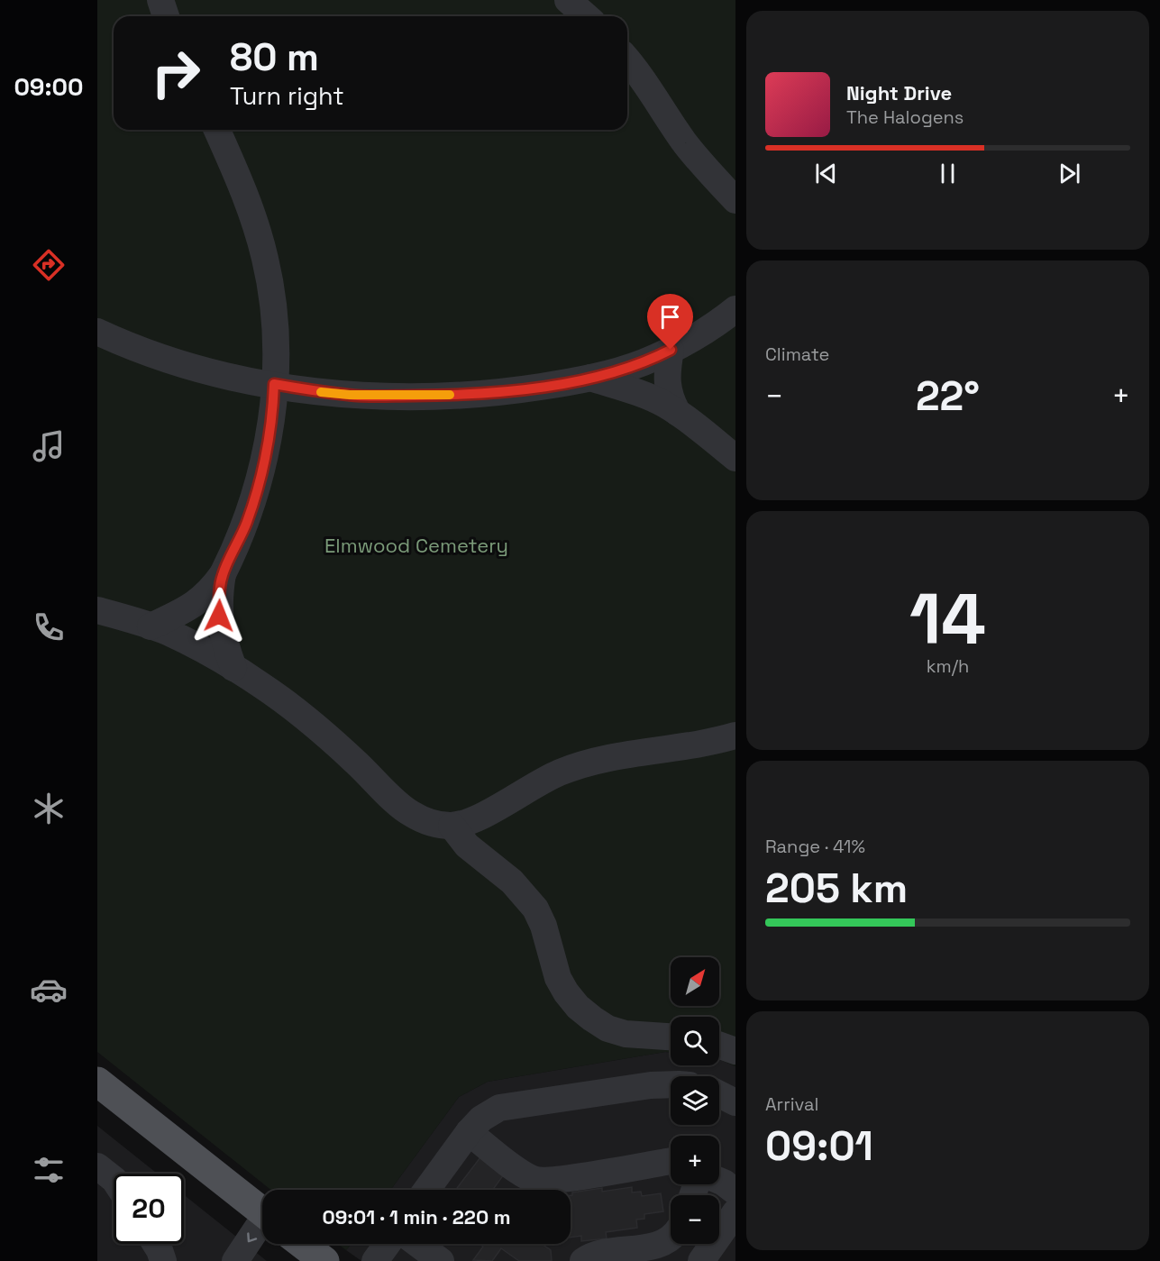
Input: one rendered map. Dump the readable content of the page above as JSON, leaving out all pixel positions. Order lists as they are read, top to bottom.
{
  "parks": ["Elmwood Cemetery"],
  "north": "top right",
  "page": {
    "tabs": "09:00",
    "turn": ["80 m", "Turn right"],
    "song": ["Night Drive", "The Halogens"],
    "tile": [
      "Climate",
      ["14", "km/h"],
      ["Range · 41%", "205 km"],
      ["Arrival", "09:01"]
    ],
    "heat": ["−", "22°", "+"],
    "map_buttons": ["+", "−"],
    "limit": "20",
    "trip": "09:01 · 1 min · 220 m"
  }
}
